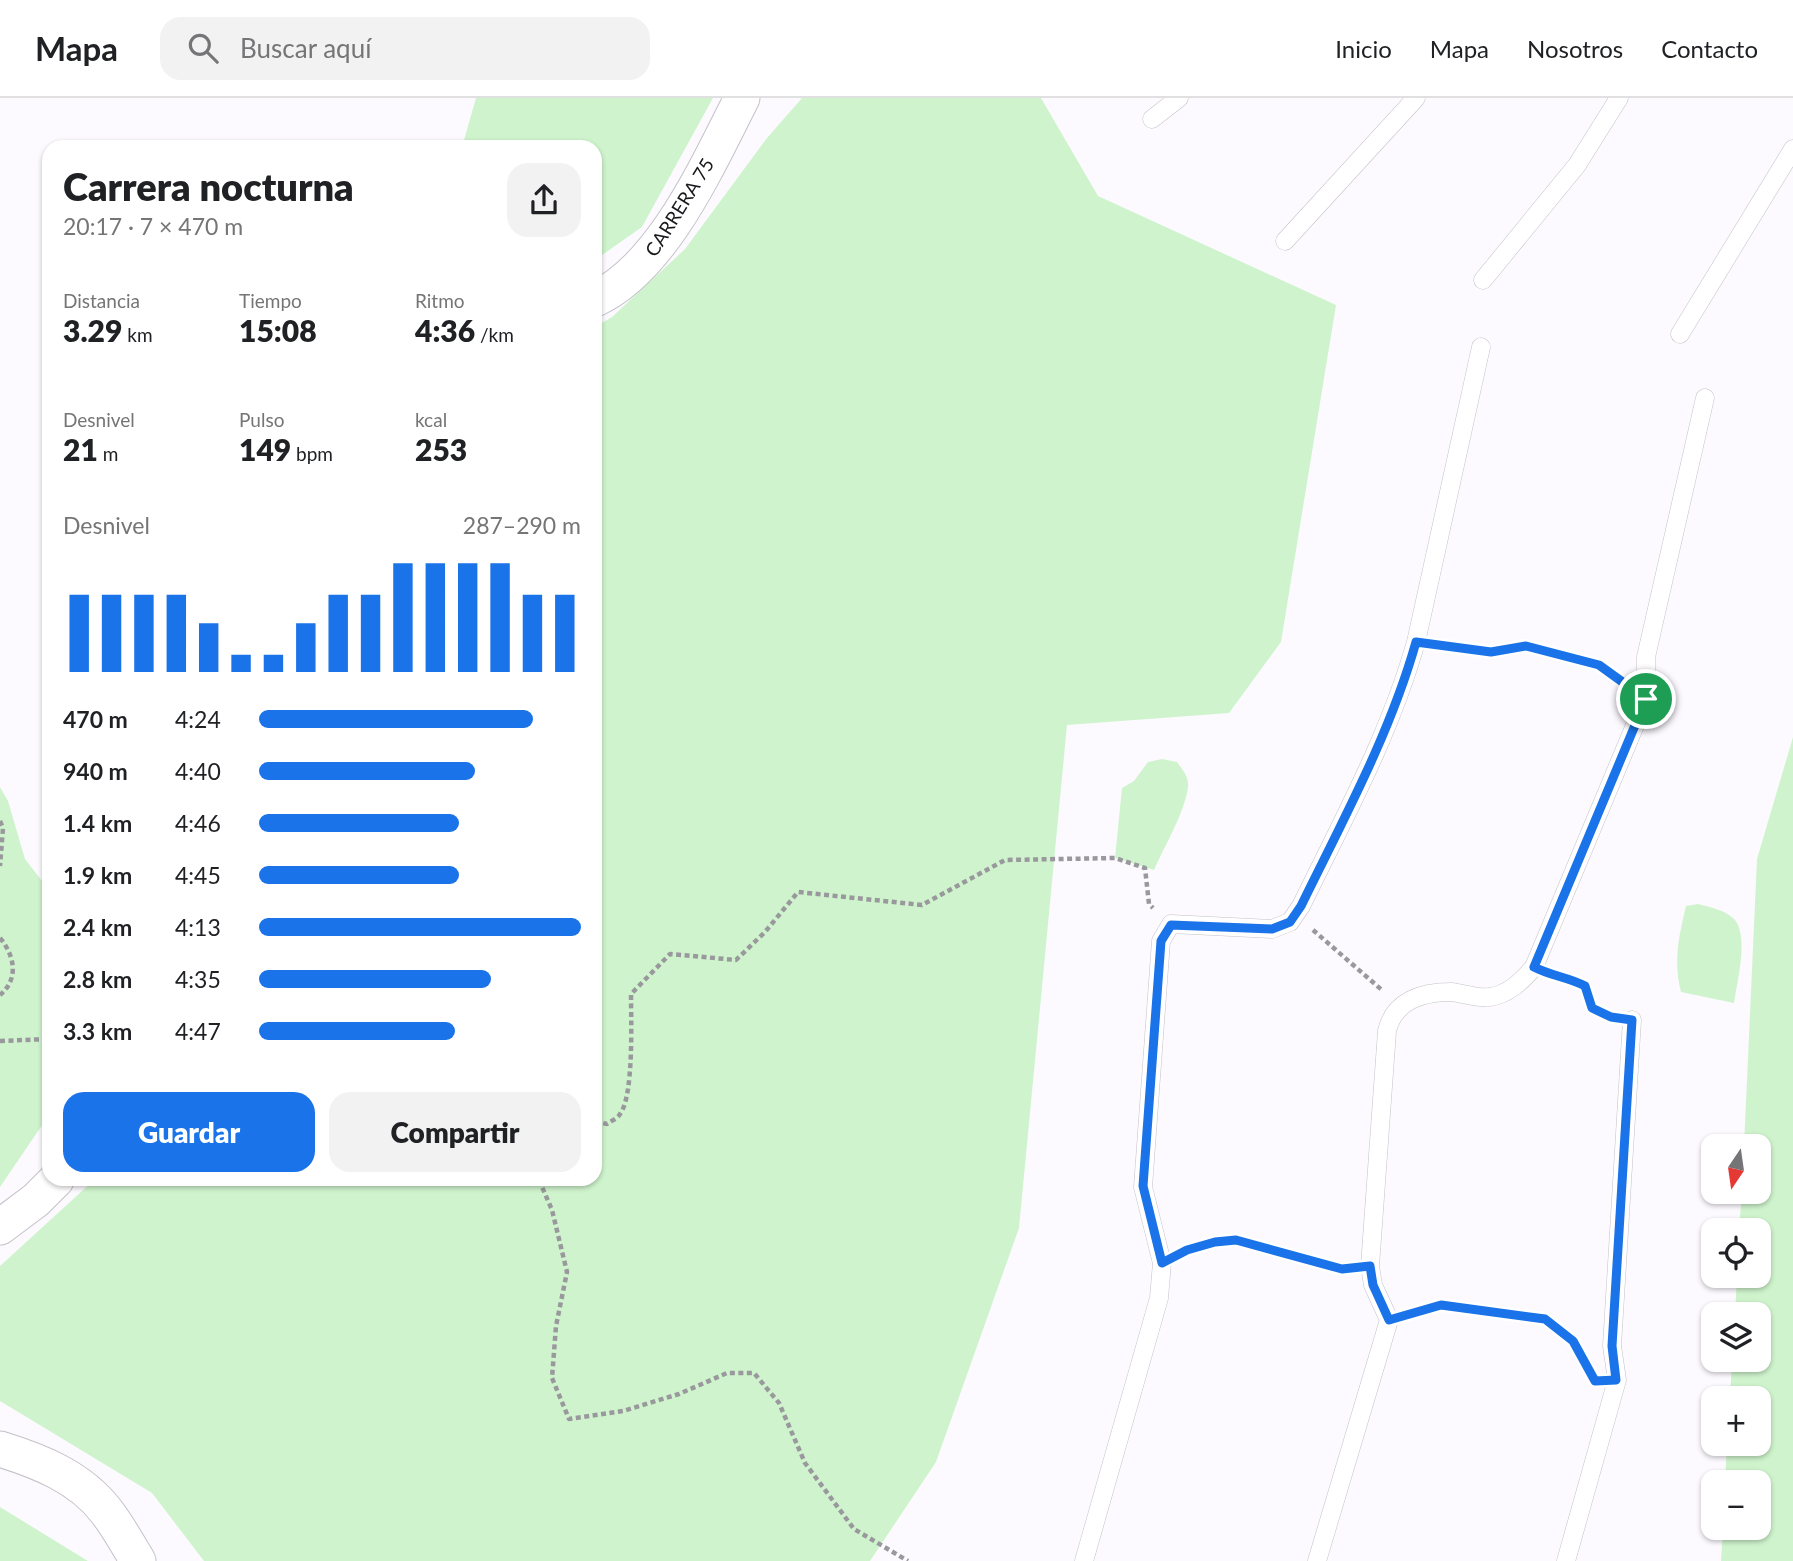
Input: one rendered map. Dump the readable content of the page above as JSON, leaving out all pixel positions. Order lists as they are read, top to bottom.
{
  "streets": {
    "street": ["CARRERA 75"]
  },
  "north": "bottom",
  "page": {
    "header": "Mapa",
    "search": "Buscar aquí",
    "nav": [
      "Inicio",
      "Mapa",
      "Nosotros",
      "Contacto"
    ],
    "heading": ["Carrera nocturna", "20:17 · 7 × 470 m"],
    "stats": [
      ["Distancia", "3.29 km"],
      ["Tiempo", "15:08"],
      ["Ritmo", "4:36 /km"],
      ["Desnivel", "21 m"],
      ["Pulso", "149 bpm"],
      ["kcal", "253"]
    ],
    "chart": ["Desnivel", "287–290 m"],
    "list": [
      {
        "name": "470 m",
        "note": "4:24"
      },
      {
        "name": "940 m",
        "note": "4:40"
      },
      {
        "name": "1.4 km",
        "note": "4:46"
      },
      {
        "name": "1.9 km",
        "note": "4:45"
      },
      {
        "name": "2.4 km",
        "note": "4:13"
      },
      {
        "name": "2.8 km",
        "note": "4:35"
      },
      {
        "name": "3.3 km",
        "note": "4:47"
      }
    ],
    "buttons": ["Guardar", "Compartir"],
    "map_buttons": ["+", "−"]
  }
}
